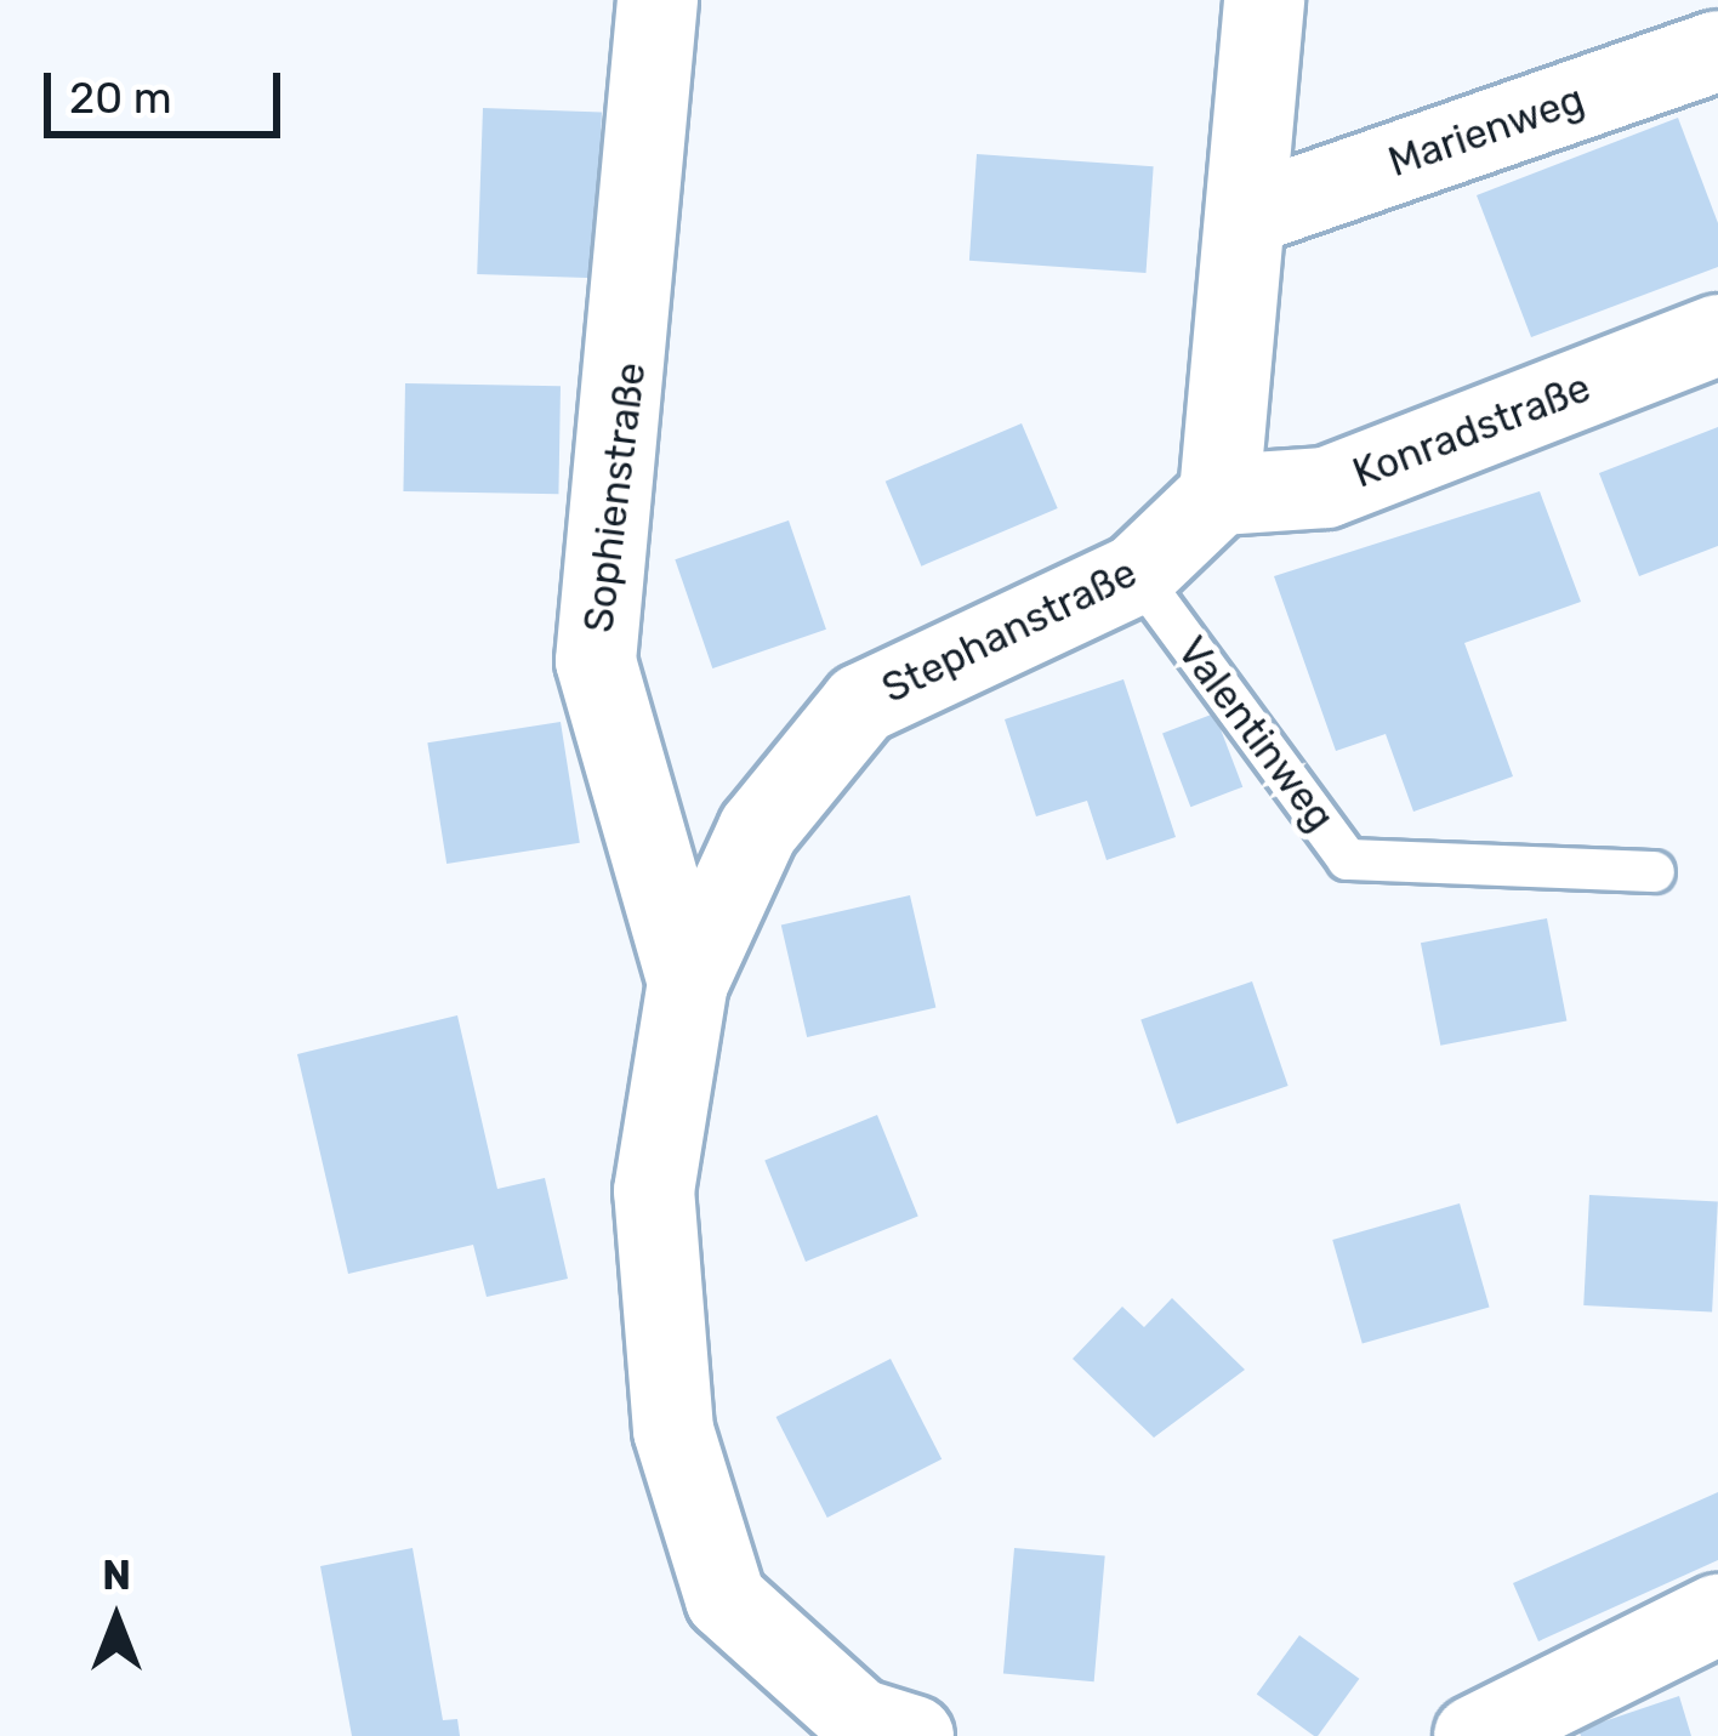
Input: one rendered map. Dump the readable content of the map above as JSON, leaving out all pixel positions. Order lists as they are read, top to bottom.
{
  "streets": {
    "street": [
      "Marienweg",
      "Konradstraße",
      "Sophienstraße",
      "Stephanstraße"
    ],
    "lane": ["Valentinweg"]
  },
  "crossings": [
    ["Konradstraße", "Stephanstraße"],
    ["Sophienstraße", "Stephanstraße"],
    ["Stephanstraße", "Valentinweg"]
  ],
  "scale_bar": "20 m",
  "north": "top"
}
